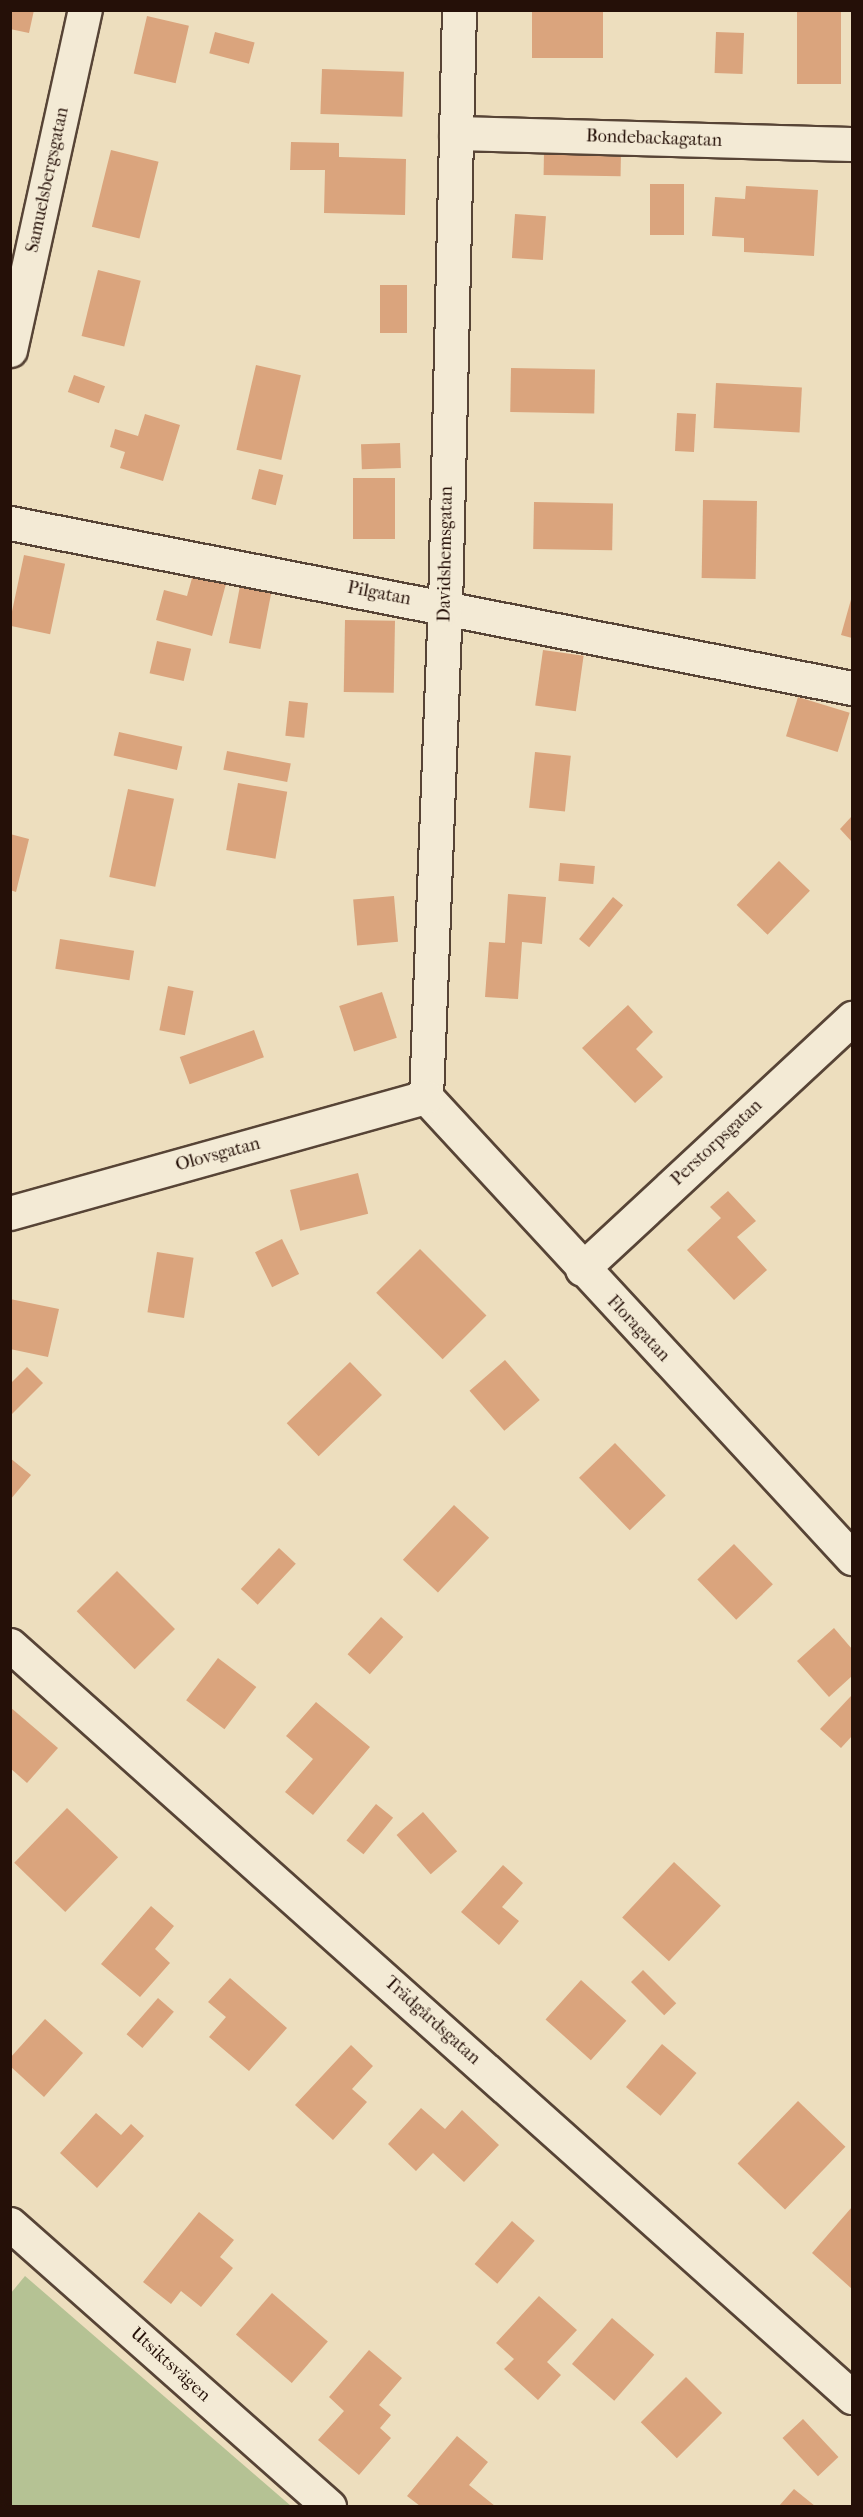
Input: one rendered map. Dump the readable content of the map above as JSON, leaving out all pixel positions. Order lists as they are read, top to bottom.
{
  "streets": {
    "street": [
      "Bondebackagatan",
      "Samuelsbergsgatan",
      "Davidshemsgatan",
      "Pilgatan",
      "Perstorpsgatan",
      "Olovsgatan",
      "Floragatan",
      "Trädgårdsgatan",
      "Utsiktsvägen"
    ]
  },
  "crossings": [
    ["Bondebackagatan", "Davidshemsgatan"],
    ["Davidshemsgatan", "Pilgatan"],
    ["Davidshemsgatan", "Olovsgatan"],
    ["Davidshemsgatan", "Floragatan"],
    ["Perstorpsgatan", "Floragatan"],
    ["Olovsgatan", "Floragatan"]
  ]
}
